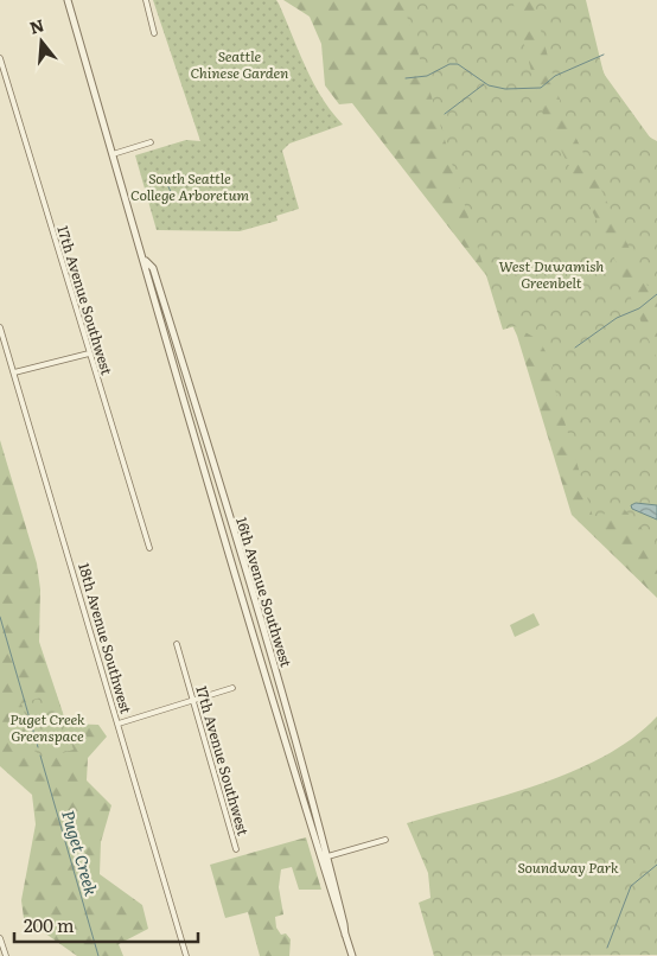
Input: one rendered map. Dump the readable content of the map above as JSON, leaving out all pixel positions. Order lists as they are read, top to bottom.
{
  "streets": {
    "street": ["17th Avenue Southwest", "16th Avenue Southwest", "18th Avenue Southwest"]
  },
  "water": ["Puget Creek"],
  "parks": [
    "Seattle Chinese Garden",
    "South Seattle College Arboretum",
    "West Duwamish Greenbelt",
    "Puget Creek Greenspace",
    "Soundway Park"
  ],
  "scale_bar": "200 m",
  "north": "top"
}
